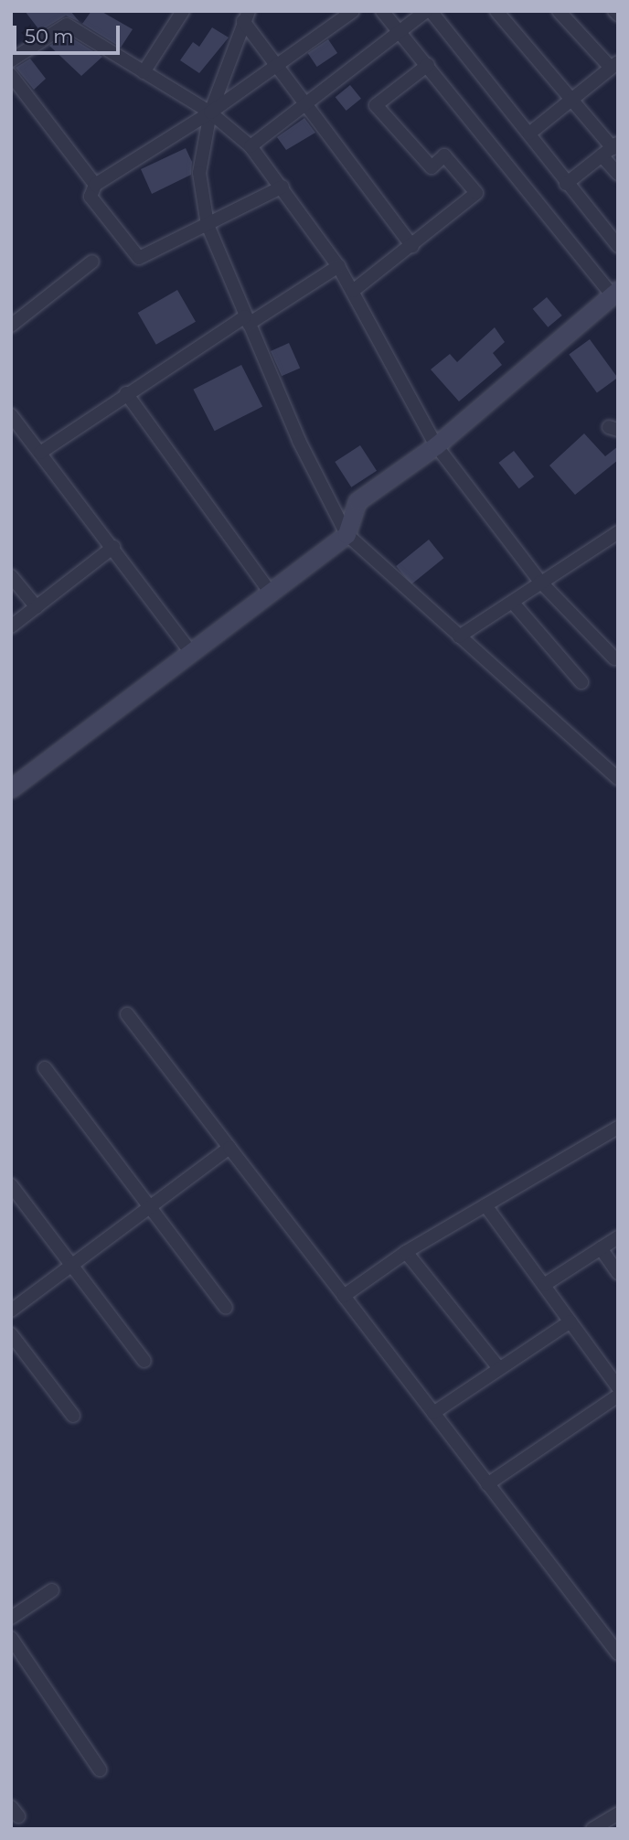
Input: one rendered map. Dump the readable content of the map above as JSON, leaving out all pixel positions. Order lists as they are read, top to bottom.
{
  "scale_bar": "50 m"
}
